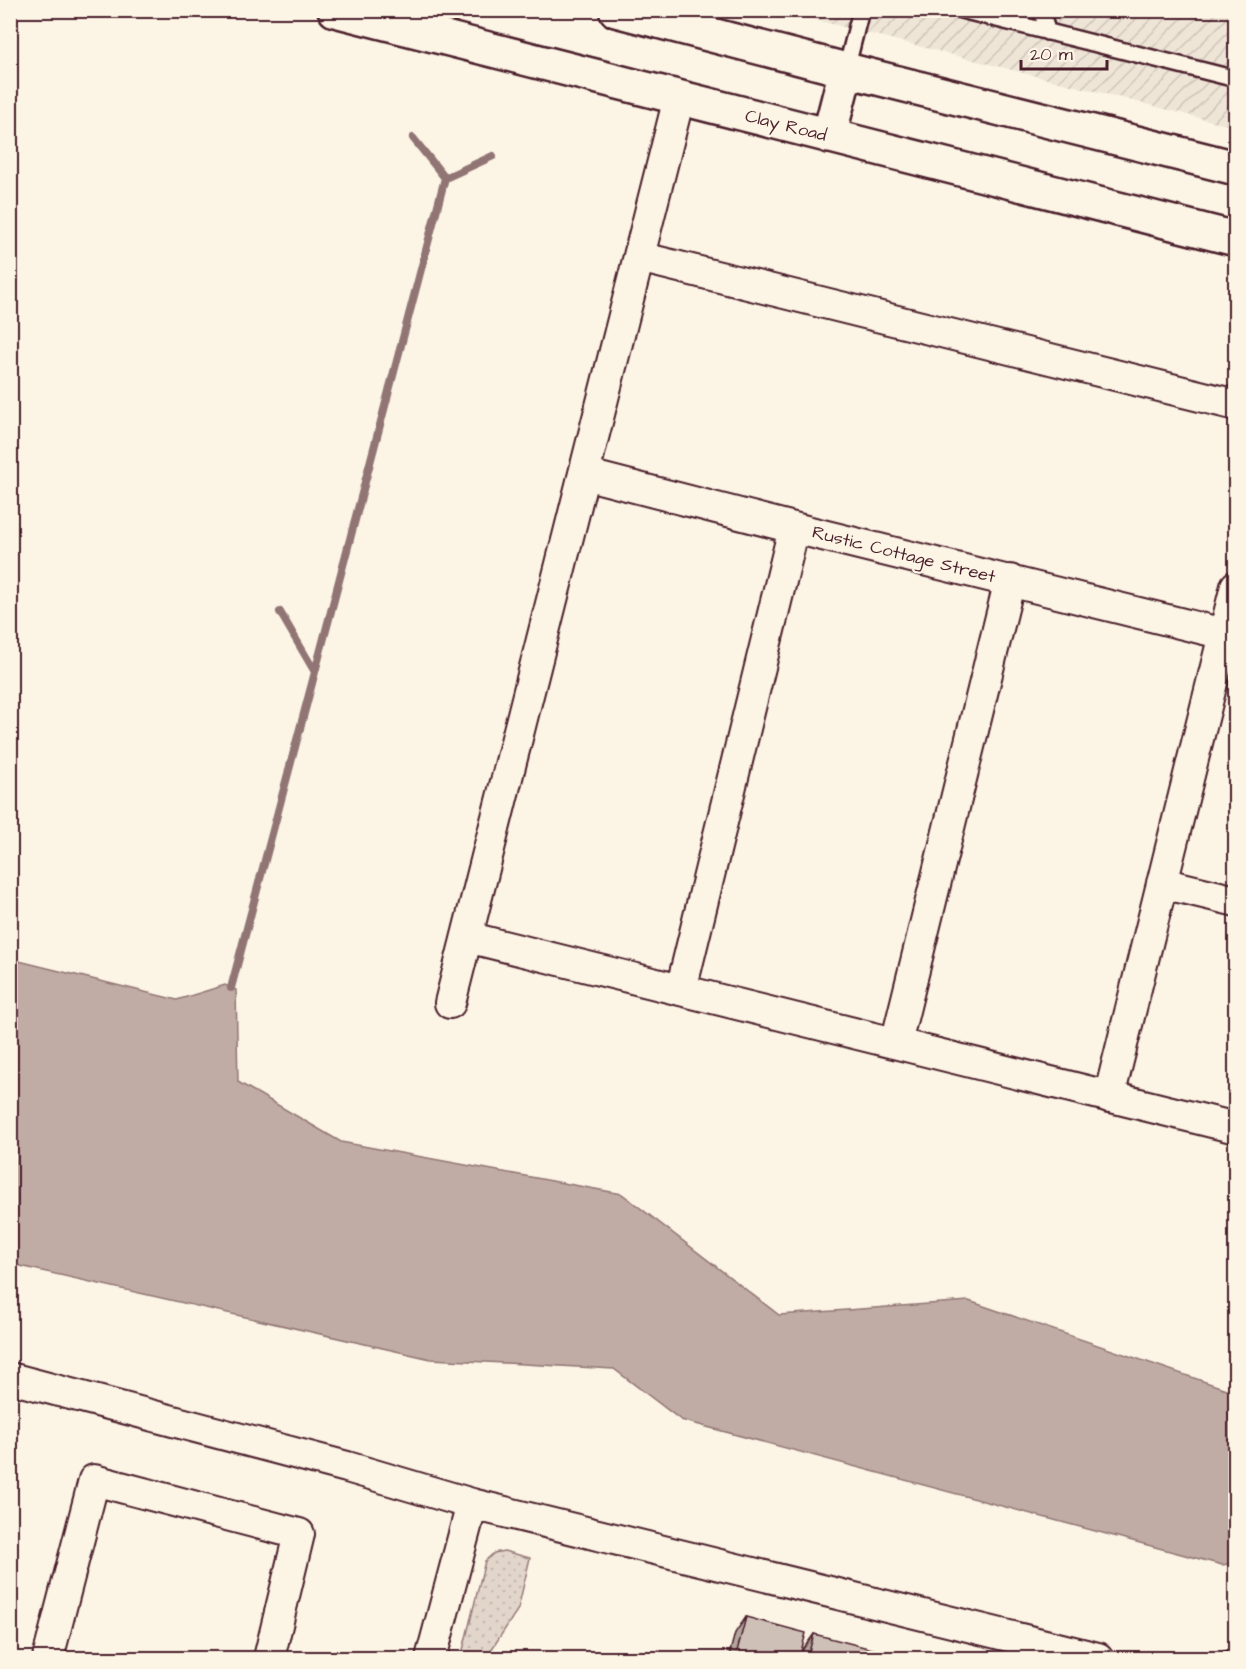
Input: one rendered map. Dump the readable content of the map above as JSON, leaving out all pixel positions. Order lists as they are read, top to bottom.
{
  "streets": {
    "main road": ["Clay Road"],
    "street": ["Rustic Cottage Street"]
  },
  "scale_bar": "20 m"
}
